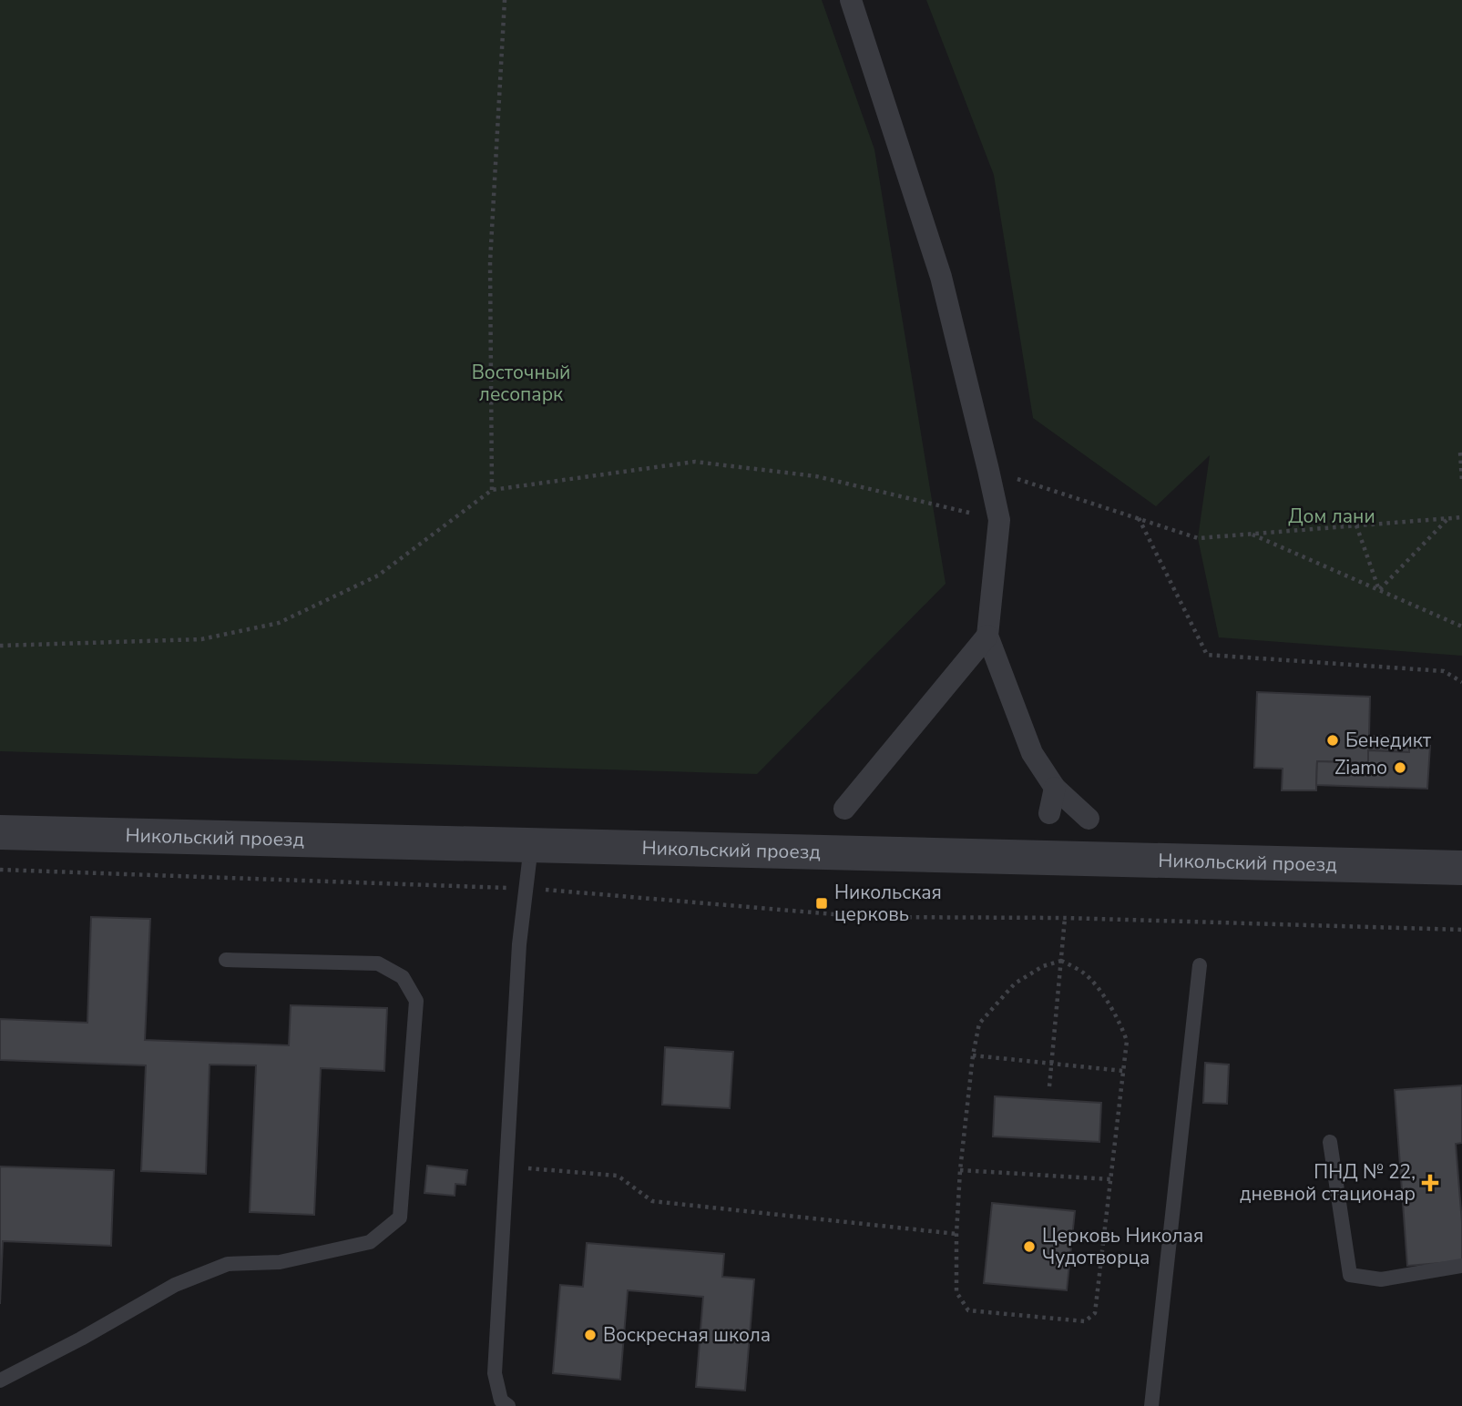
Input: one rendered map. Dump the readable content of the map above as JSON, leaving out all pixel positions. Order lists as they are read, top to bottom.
{
  "streets": {
    "street": ["Никольский проезд"]
  },
  "parks": ["Восточный лесопарк", "Дом лани"],
  "places": {
    "other": [
      "Бенедикт",
      "Ziamo",
      "Церковь Николая Чудотворца",
      "Воскресная школа"
    ],
    "transit": ["Никольская церковь"],
    "health": ["ПНД № 22, дневной стационар"]
  }
}
